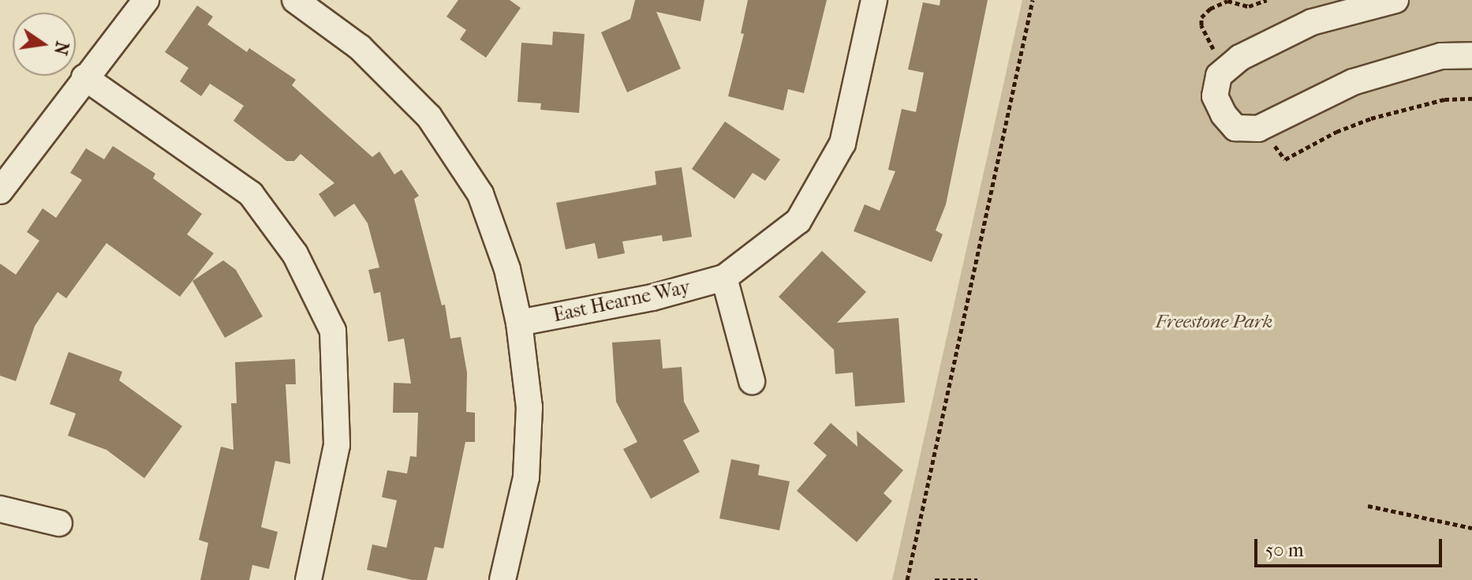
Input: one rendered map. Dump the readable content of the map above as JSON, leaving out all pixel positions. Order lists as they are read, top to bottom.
{
  "streets": {
    "street": ["East Hearne Way"]
  },
  "parks": ["Freestone Park"],
  "scale_bar": "50 m",
  "north": "right"
}
